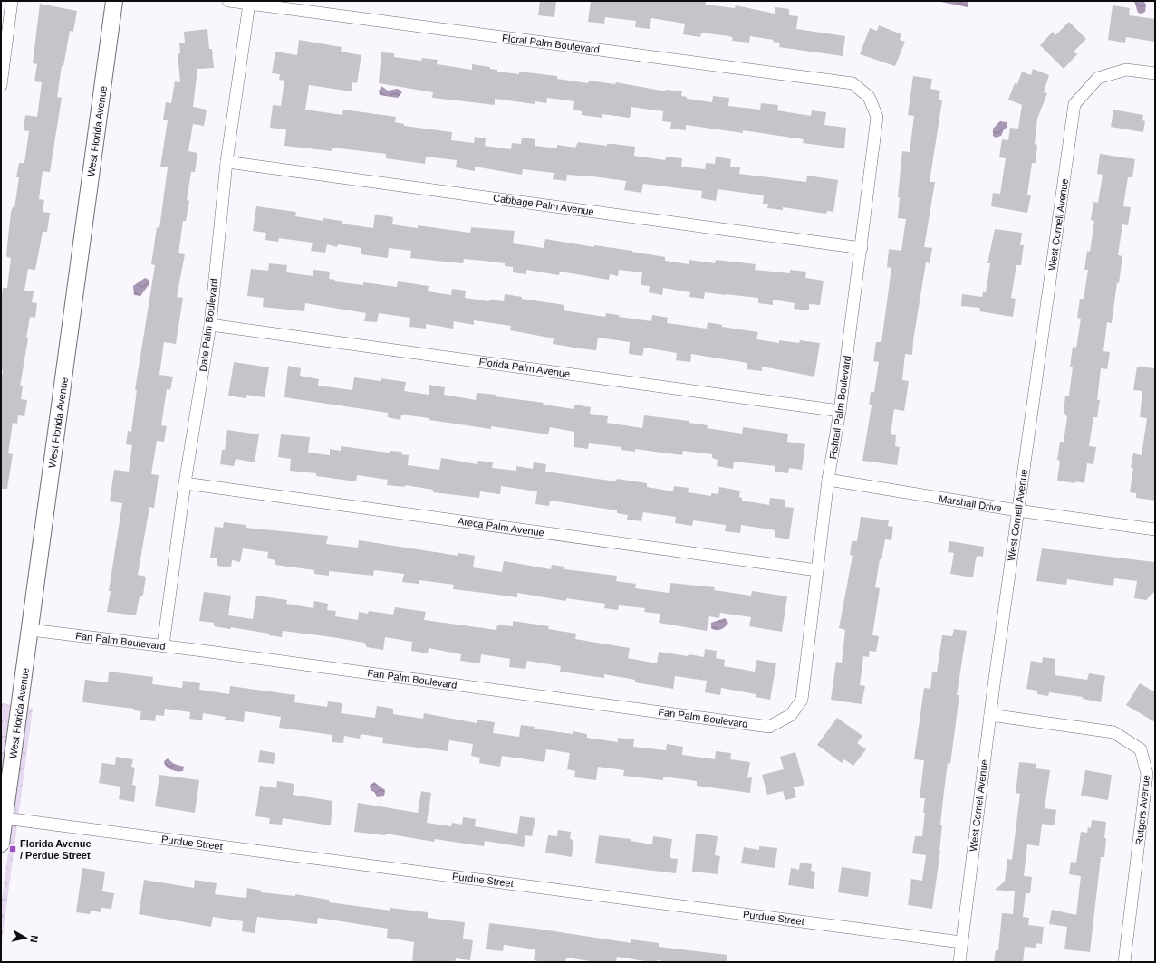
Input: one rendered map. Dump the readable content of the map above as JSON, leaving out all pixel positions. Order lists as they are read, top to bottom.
{
  "streets": {
    "street": [
      "Floral Palm Boulevard",
      "West Florida Avenue",
      "Cabbage Palm Avenue",
      "West Cornell Avenue",
      "Date Palm Boulevard",
      "Florida Palm Avenue",
      "Fishtail Palm Boulevard",
      "Marshall Drive",
      "Areca Palm Avenue",
      "Fan Palm Boulevard",
      "Rutgers Avenue",
      "Purdue Street"
    ]
  },
  "crossings": [
    ["Floral Palm Boulevard", "Date Palm Boulevard"],
    ["Floral Palm Boulevard", "Fishtail Palm Boulevard"],
    ["West Florida Avenue", "Fan Palm Boulevard"],
    ["West Florida Avenue", "Purdue Street"],
    ["Cabbage Palm Avenue", "Date Palm Boulevard"],
    ["Cabbage Palm Avenue", "Fishtail Palm Boulevard"],
    ["West Cornell Avenue", "Marshall Drive"],
    ["West Cornell Avenue", "Rutgers Avenue"],
    ["West Cornell Avenue", "Purdue Street"],
    ["Date Palm Boulevard", "Florida Palm Avenue"],
    ["Date Palm Boulevard", "Areca Palm Avenue"],
    ["Date Palm Boulevard", "Fan Palm Boulevard"],
    ["Florida Palm Avenue", "Fishtail Palm Boulevard"],
    ["Fishtail Palm Boulevard", "Marshall Drive"],
    ["Fishtail Palm Boulevard", "Areca Palm Avenue"],
    ["Fishtail Palm Boulevard", "Fan Palm Boulevard"]
  ],
  "places": {
    "transit": ["Florida Avenue / Perdue Street"]
  },
  "north": "right"
}
